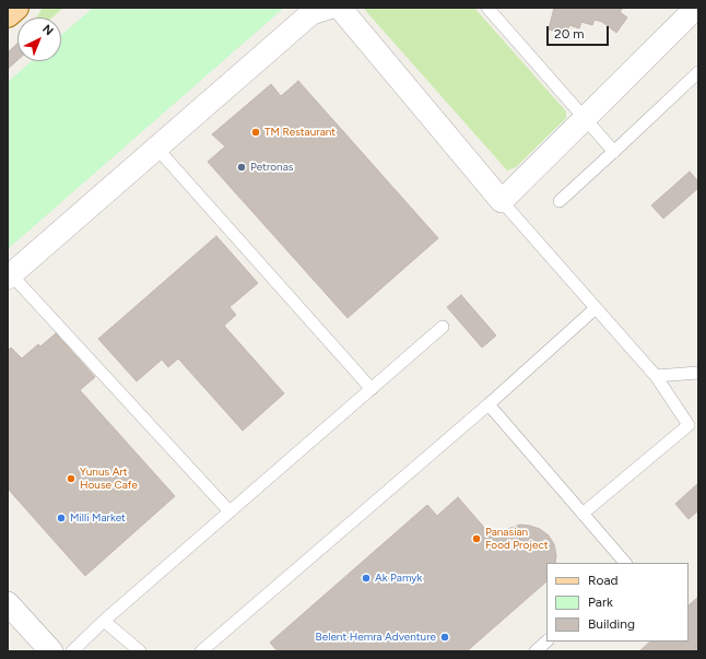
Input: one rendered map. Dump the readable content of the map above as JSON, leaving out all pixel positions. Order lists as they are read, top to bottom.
{
  "places": [
    "TM Restaurant",
    "Petronas",
    "Yunus Art House Cafe",
    "Milli Market",
    "Panasian Food Project",
    "Ak Pamyk",
    "Belent Hemra Adventure"
  ],
  "legend": ["Road", "Park", "Building"],
  "scale_bar": "20 m",
  "north": "top right"
}
